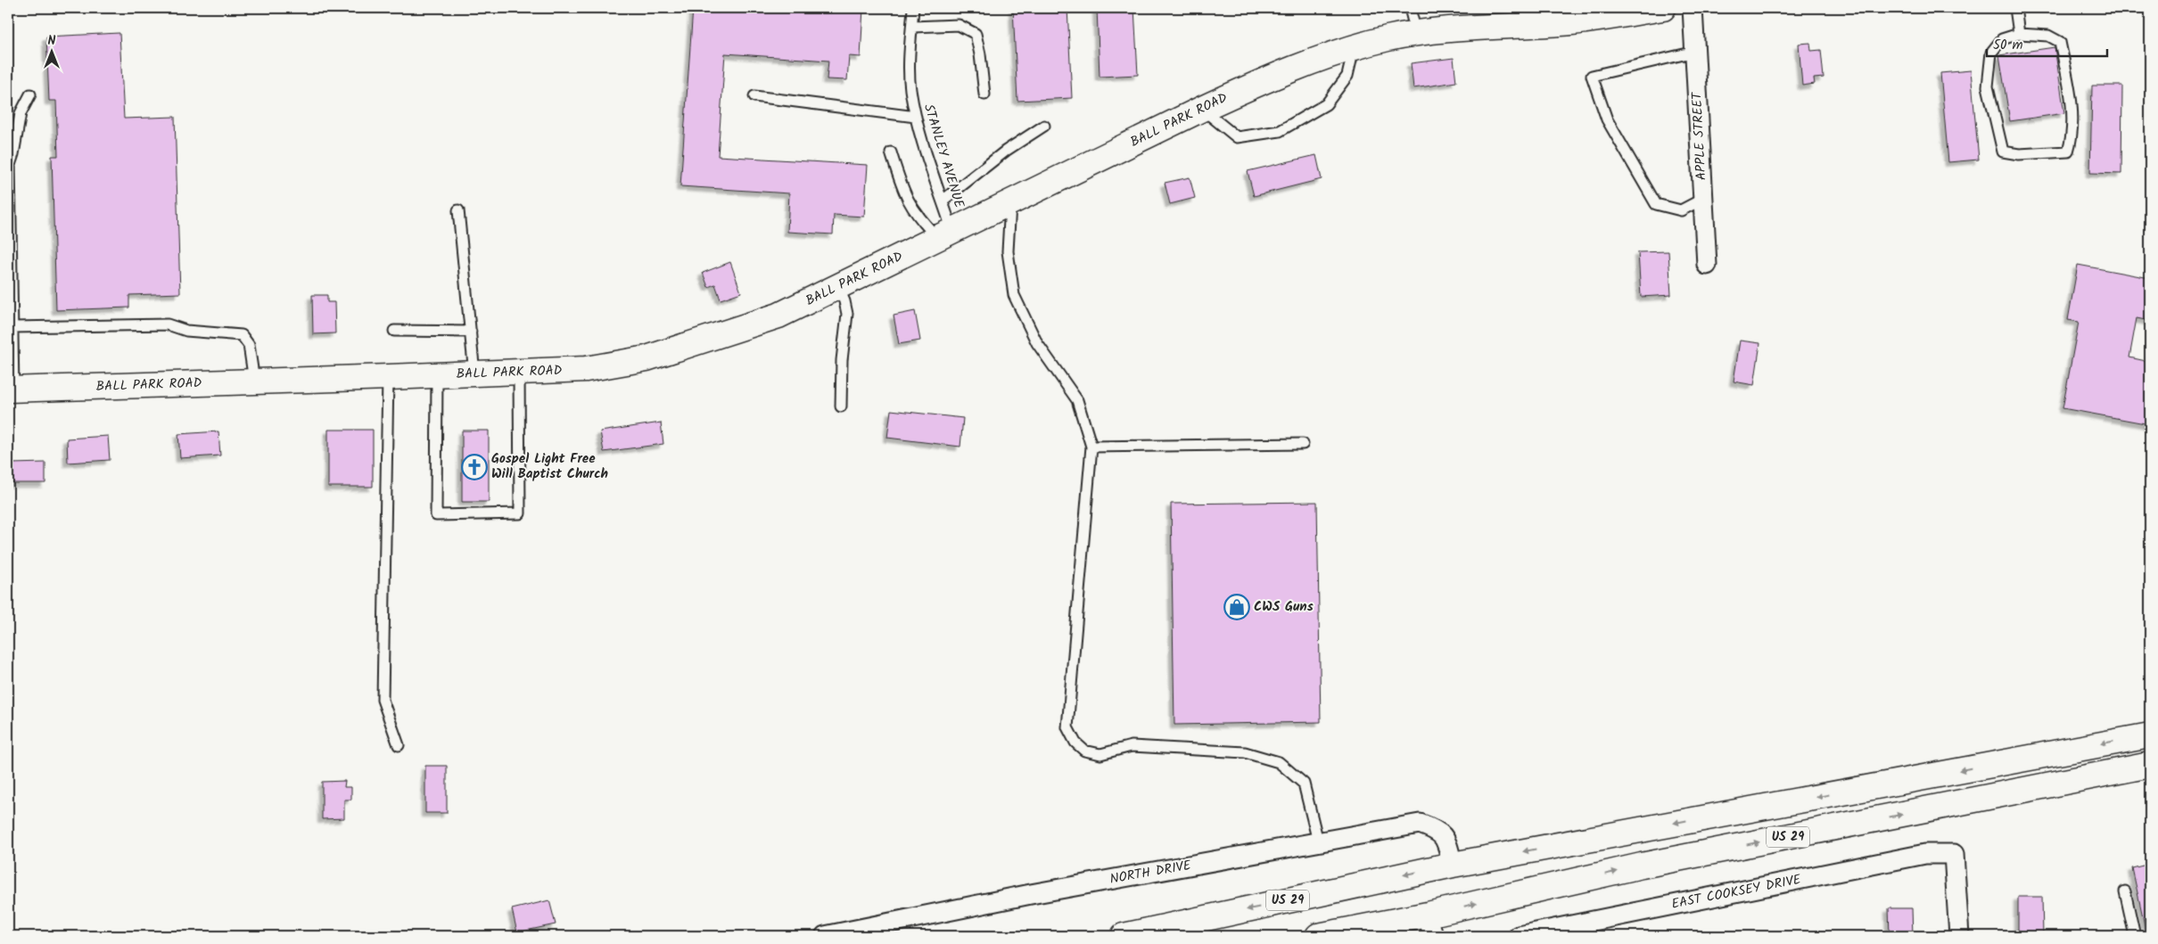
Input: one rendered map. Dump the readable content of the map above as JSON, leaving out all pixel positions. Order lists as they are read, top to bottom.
{
  "streets": {
    "main road": ["BALL PARK ROAD", "US 29"],
    "street": ["APPLE STREET", "NORTH DRIVE", "EAST COOKSEY DRIVE"],
    "lane": ["STANLEY AVENUE"]
  },
  "crossings": [
    ["BALL PARK ROAD", "STANLEY AVENUE"],
    ["US 29", "NORTH DRIVE"]
  ],
  "places": {
    "church": ["Gospel Light Free Will Baptist Church"],
    "shop": ["CWS Guns"]
  },
  "scale_bar": "50 m",
  "north": "top"
}
